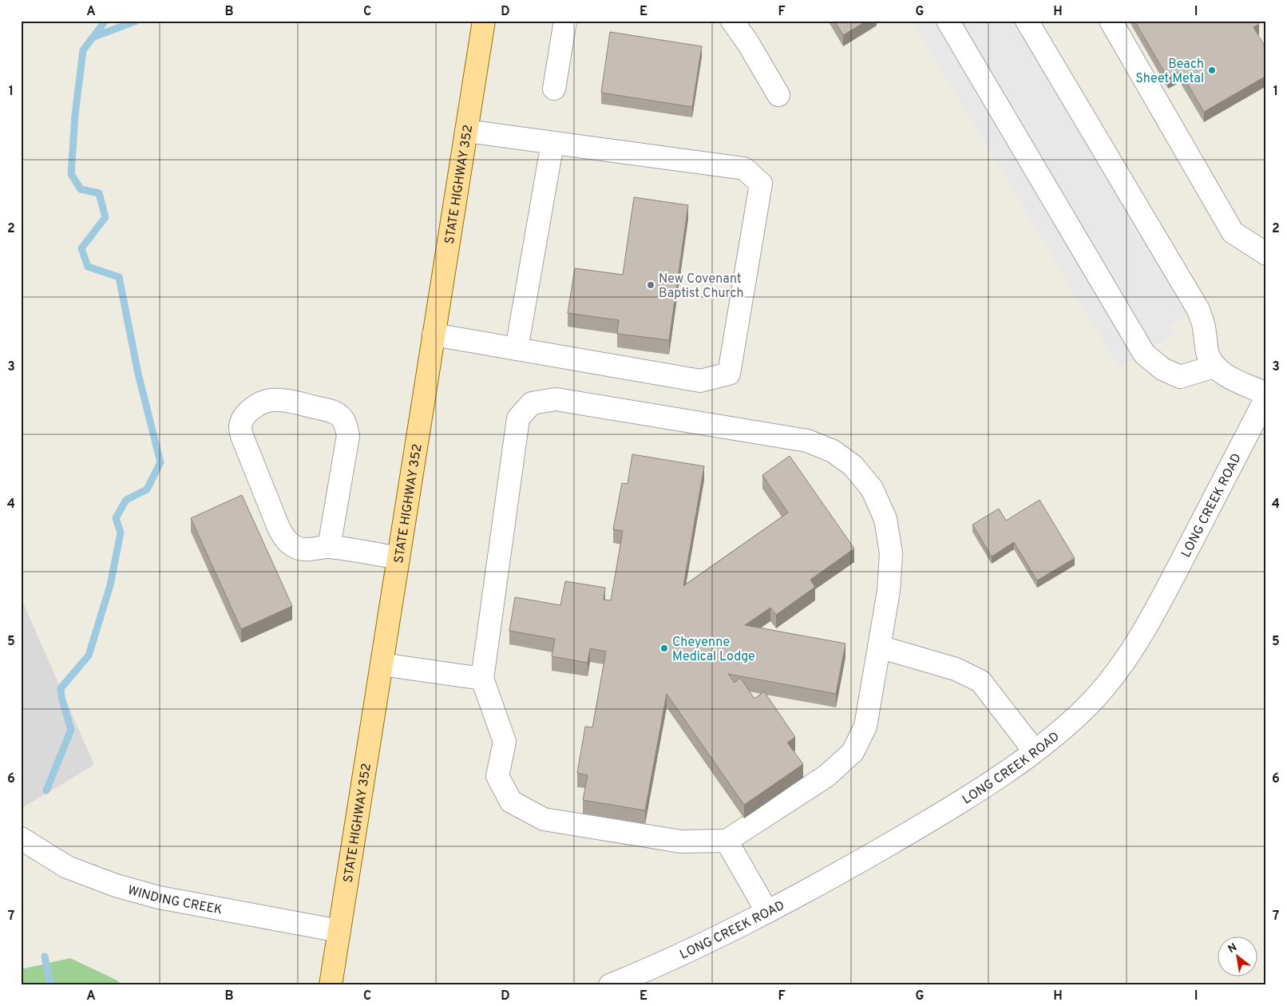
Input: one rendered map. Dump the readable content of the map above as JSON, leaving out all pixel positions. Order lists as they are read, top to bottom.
{
  "streets": {
    "main road": ["STATE HIGHWAY 352"],
    "street": ["LONG CREEK ROAD", "WINDING CREEK"]
  },
  "crossings": [
    ["STATE HIGHWAY 352", "WINDING CREEK"]
  ],
  "places": ["Beach Sheet Metal", "New Covenant Baptist Church", "Cheyenne Medical Lodge"],
  "north": "top left",
  "grid": {
    "columns": [
      "A",
      "B",
      "C",
      "D",
      "E",
      "F",
      "G",
      "H",
      "I"
    ],
    "rows": [
      "1",
      "2",
      "3",
      "4",
      "5",
      "6",
      "7"
    ]
  }
}
